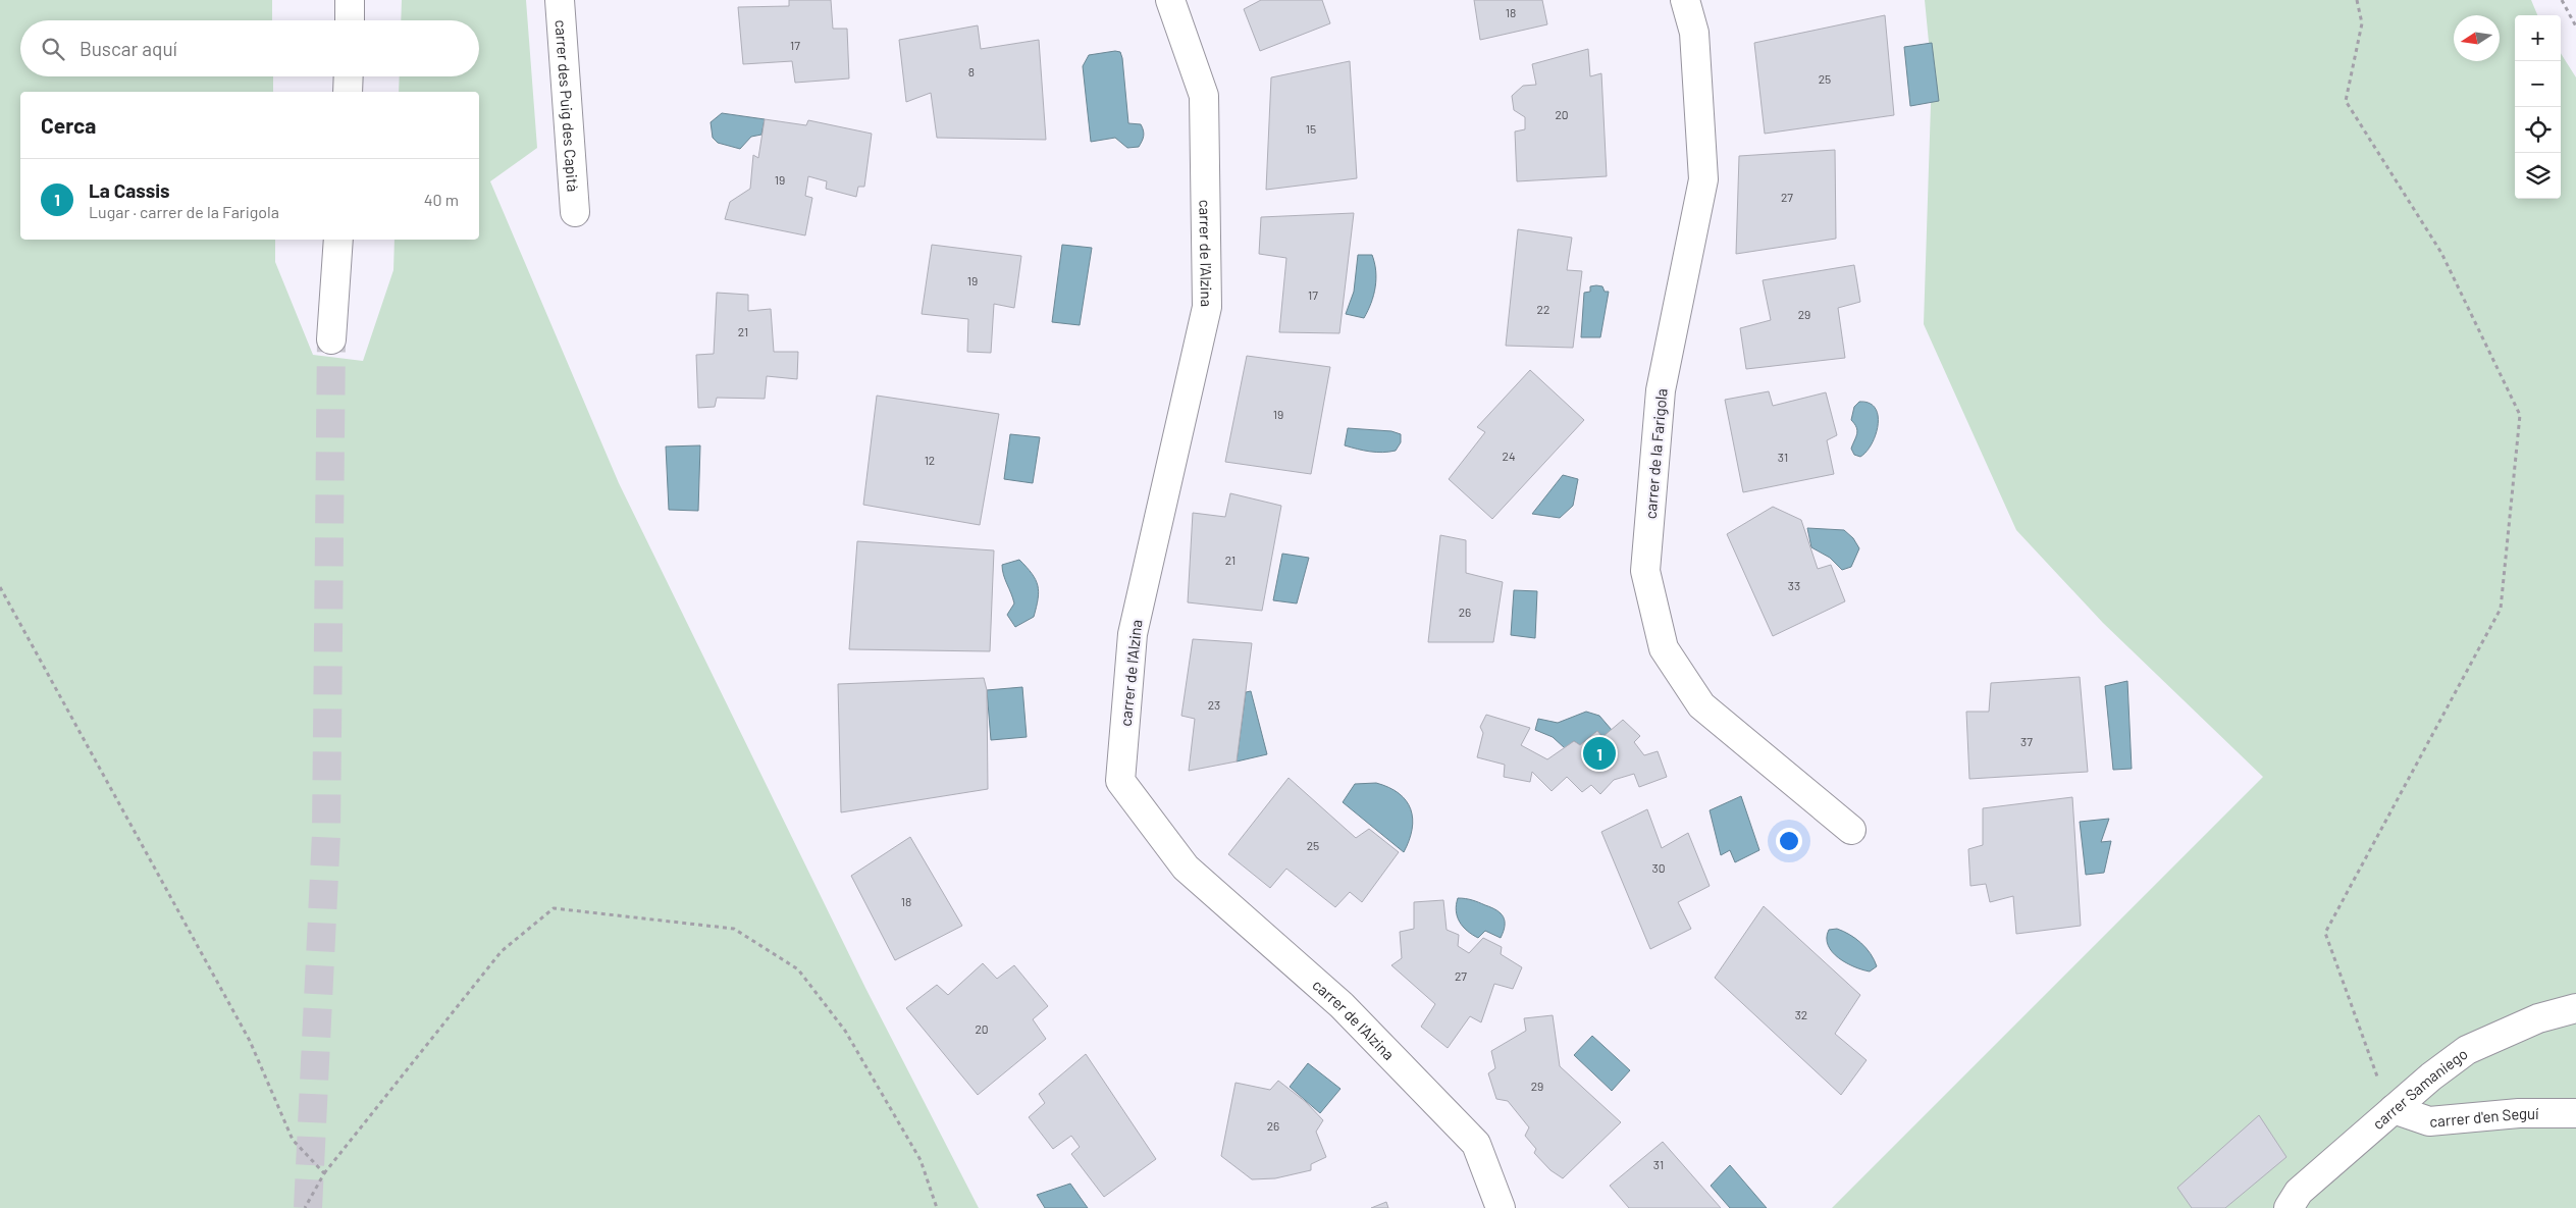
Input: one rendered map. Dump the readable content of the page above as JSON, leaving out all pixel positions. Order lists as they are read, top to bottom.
{
  "streets": {
    "main road": [
      "carrer des Puig des Capità",
      "carrer de l'Alzina",
      "carrer de la Farigola",
      "carrer Samaniego",
      "carrer d'en Seguí"
    ]
  },
  "crossings": [
    ["carrer Samaniego", "carrer d'en Seguí"]
  ],
  "house_numbers": [
    "18",
    "17",
    "8",
    "25",
    "20",
    "15",
    "19",
    "27",
    "19",
    "17",
    "22",
    "29",
    "21",
    "19",
    "24",
    "31",
    "12",
    "21",
    "33",
    "26",
    "23",
    "37",
    "25",
    "30",
    "18",
    "27",
    "32",
    "20",
    "29",
    "26",
    "31"
  ],
  "north": "left",
  "page": {
    "map_buttons": ["+", "−"],
    "search": "Buscar aquí",
    "heading": "Cerca",
    "list": [
      {
        "mark": "1",
        "name": "La Cassis",
        "note": "Lugar · carrer de la Farigola",
        "value": "40 m"
      }
    ],
    "pins": "1"
  }
}
